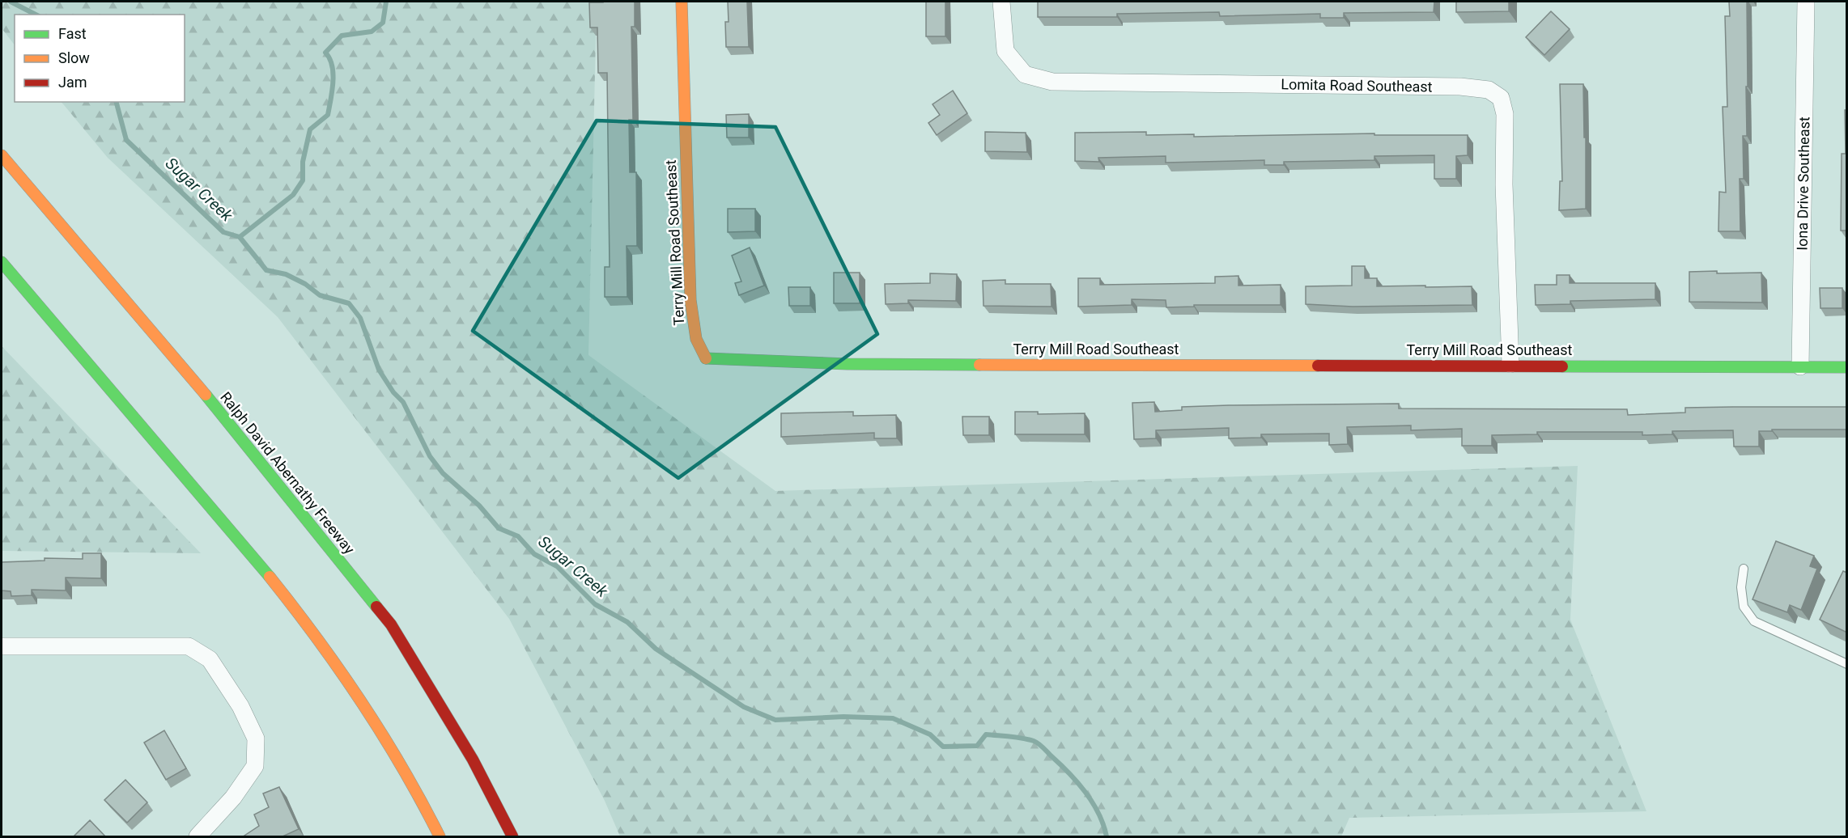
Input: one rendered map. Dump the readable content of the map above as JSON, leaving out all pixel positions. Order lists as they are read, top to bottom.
{
  "streets": {
    "main road": ["Terry Mill Road Southeast", "Ralph David Abernathy Freeway"],
    "street": ["Lomita Road Southeast", "Iona Drive Southeast"]
  },
  "crossings": [
    ["Lomita Road Southeast", "Terry Mill Road Southeast"],
    ["Iona Drive Southeast", "Terry Mill Road Southeast"]
  ],
  "water": ["Sugar Creek"],
  "legend": ["Fast", "Slow", "Jam"]
}
